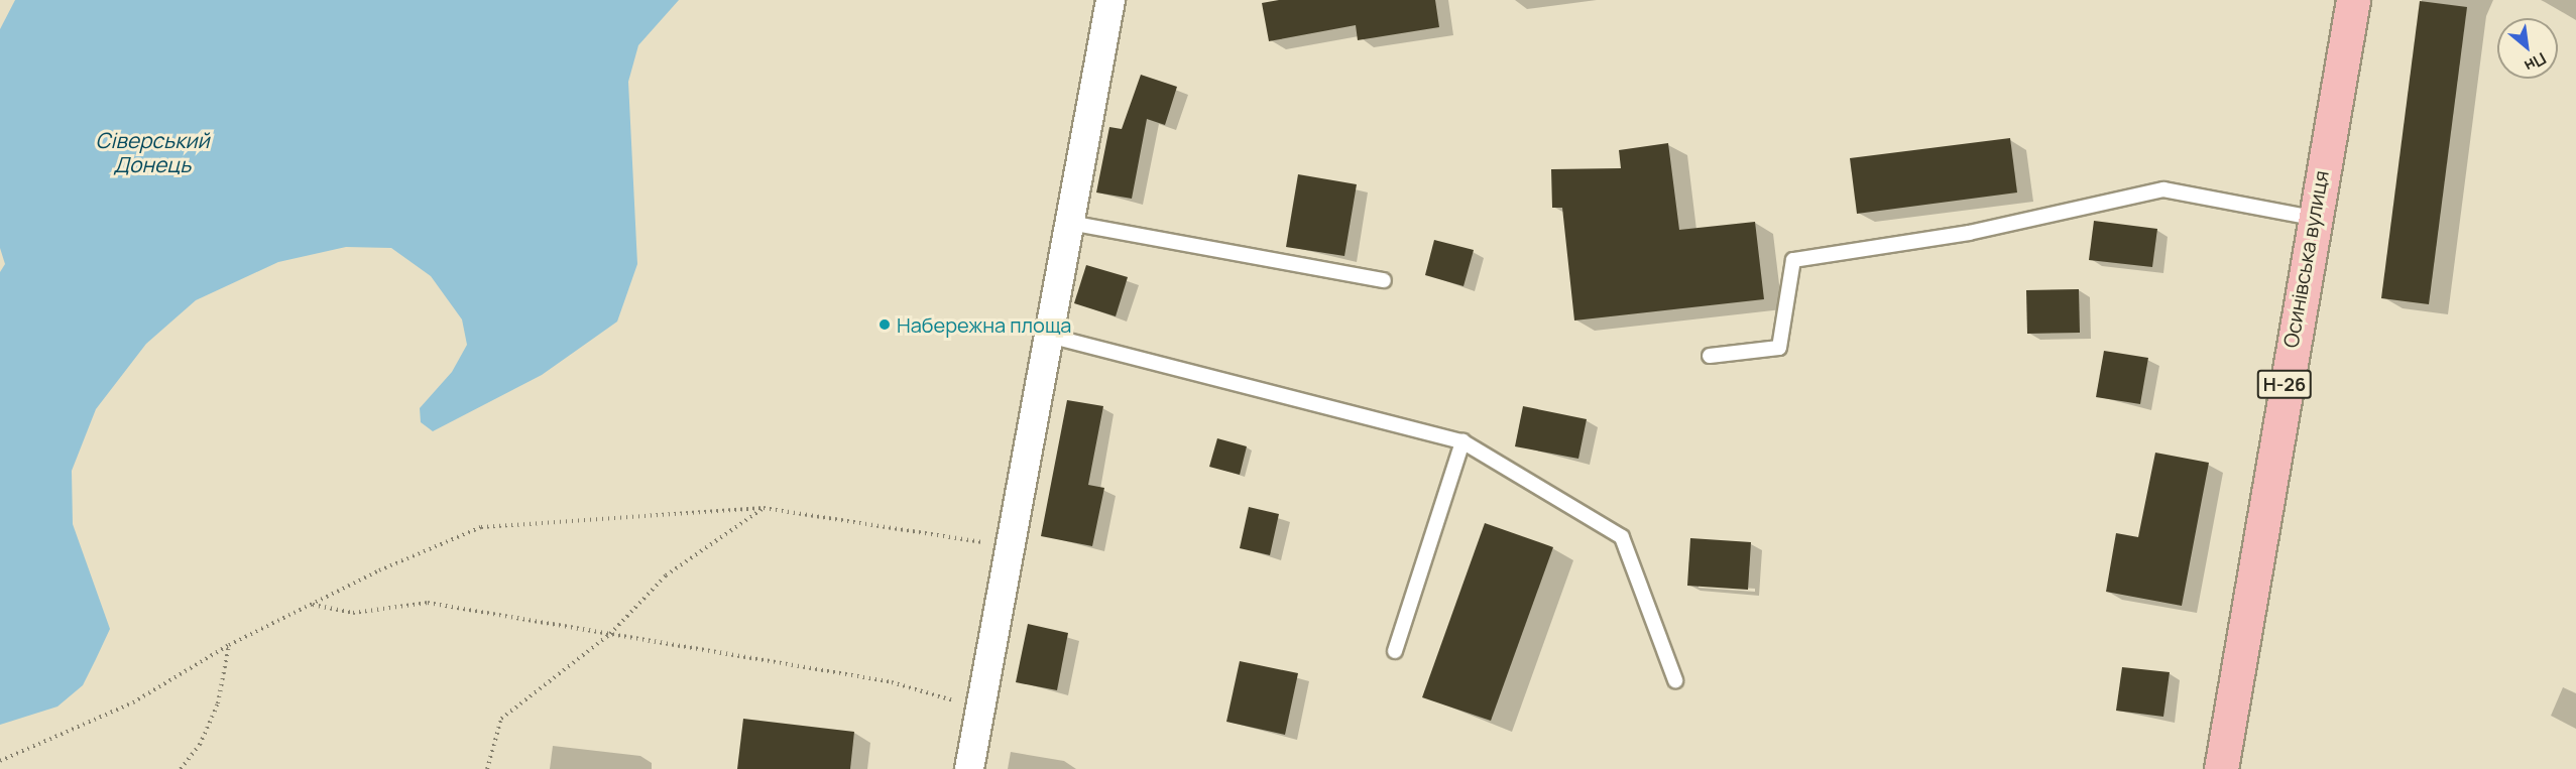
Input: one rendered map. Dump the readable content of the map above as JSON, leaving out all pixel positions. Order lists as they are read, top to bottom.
{
  "streets": {
    "main road": ["Осинівська вулиця", "Н-26"]
  },
  "water": ["Сіверський Донець"],
  "places": ["Набережна площа"],
  "north": "bottom right"
}
